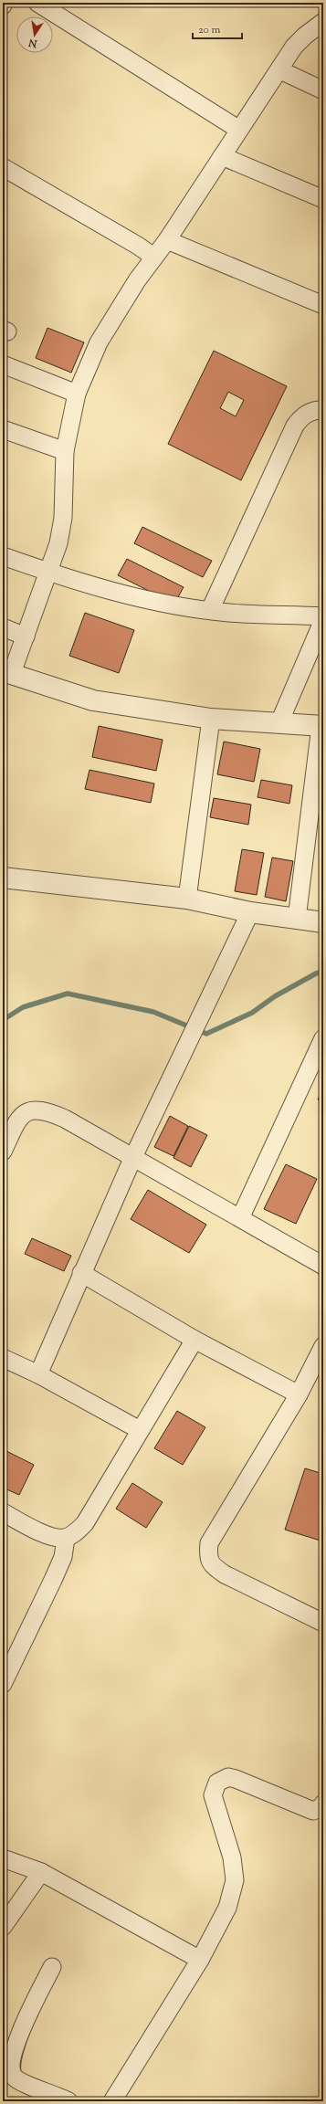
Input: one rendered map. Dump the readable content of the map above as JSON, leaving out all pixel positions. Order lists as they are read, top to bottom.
{
  "scale_bar": "20 m",
  "north": "bottom"
}
